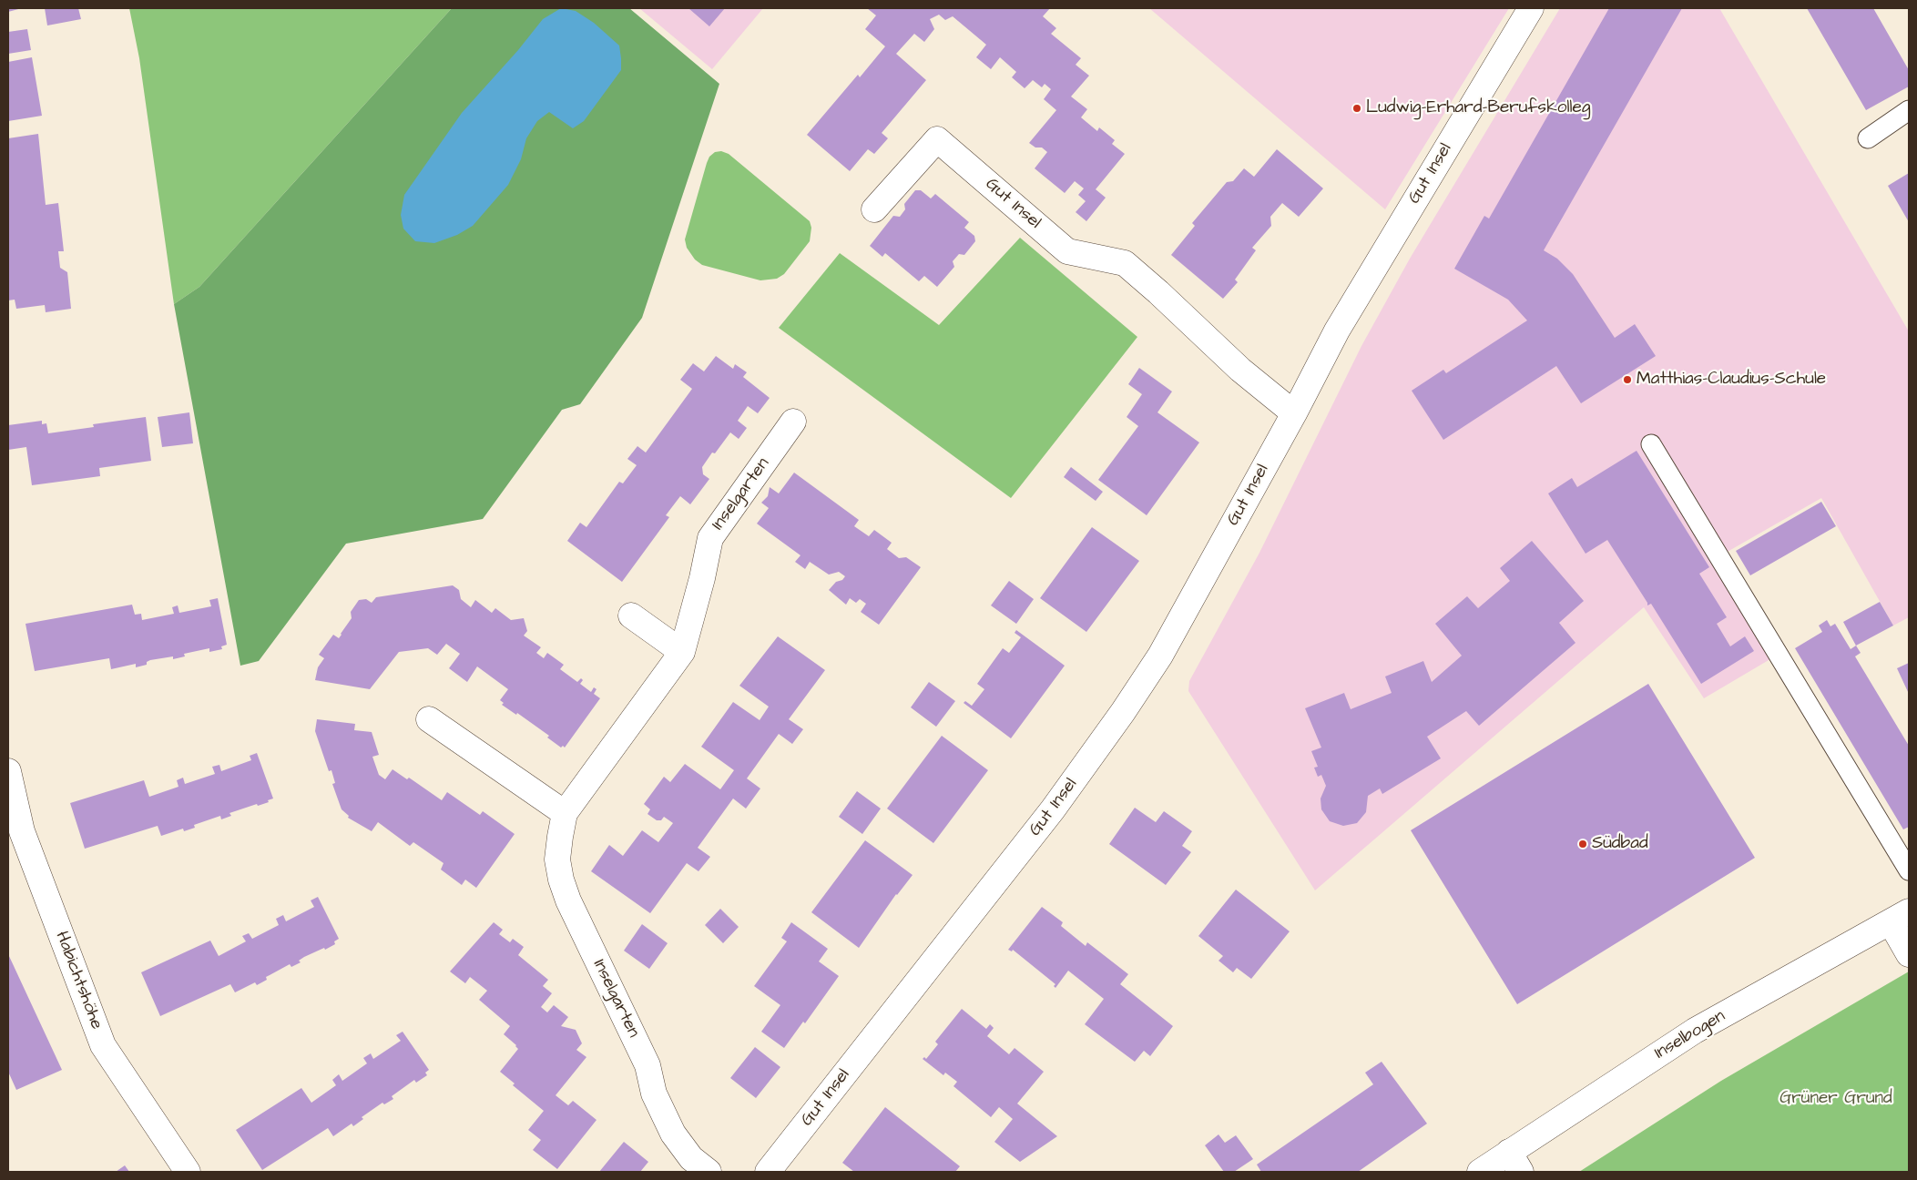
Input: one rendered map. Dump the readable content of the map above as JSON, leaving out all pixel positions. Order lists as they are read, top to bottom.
{
  "streets": {
    "street": [
      "Gut Insel",
      "Inselgarten",
      "Habichtshöhe",
      "Inselbogen"
    ]
  },
  "parks": ["Grüner Grund"],
  "places": ["Ludwig-Erhard-Berufskolleg", "Matthias-Claudius-Schule", "Südbad"]
}
